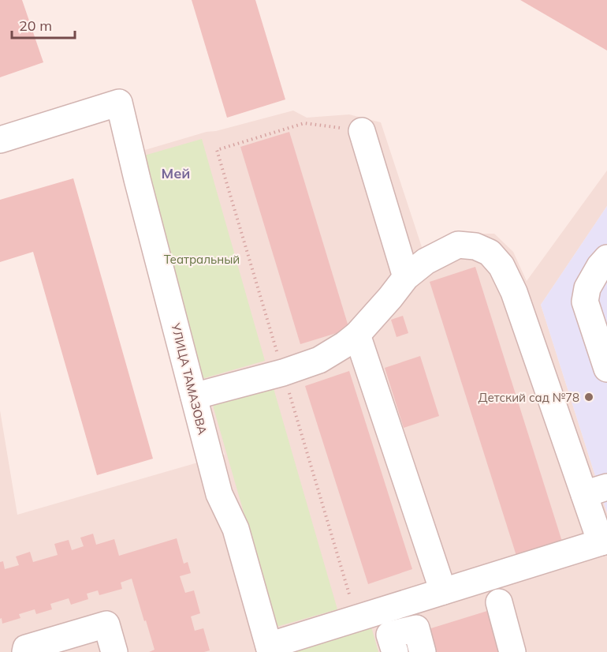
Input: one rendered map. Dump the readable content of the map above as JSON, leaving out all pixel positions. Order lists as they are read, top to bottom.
{
  "streets": {
    "street": ["УЛИЦА ТАМАЗОВА"]
  },
  "districts": ["Мей"],
  "parks": ["Театральный"],
  "places": ["Детский сад №78"],
  "scale_bar": "20 m"
}
